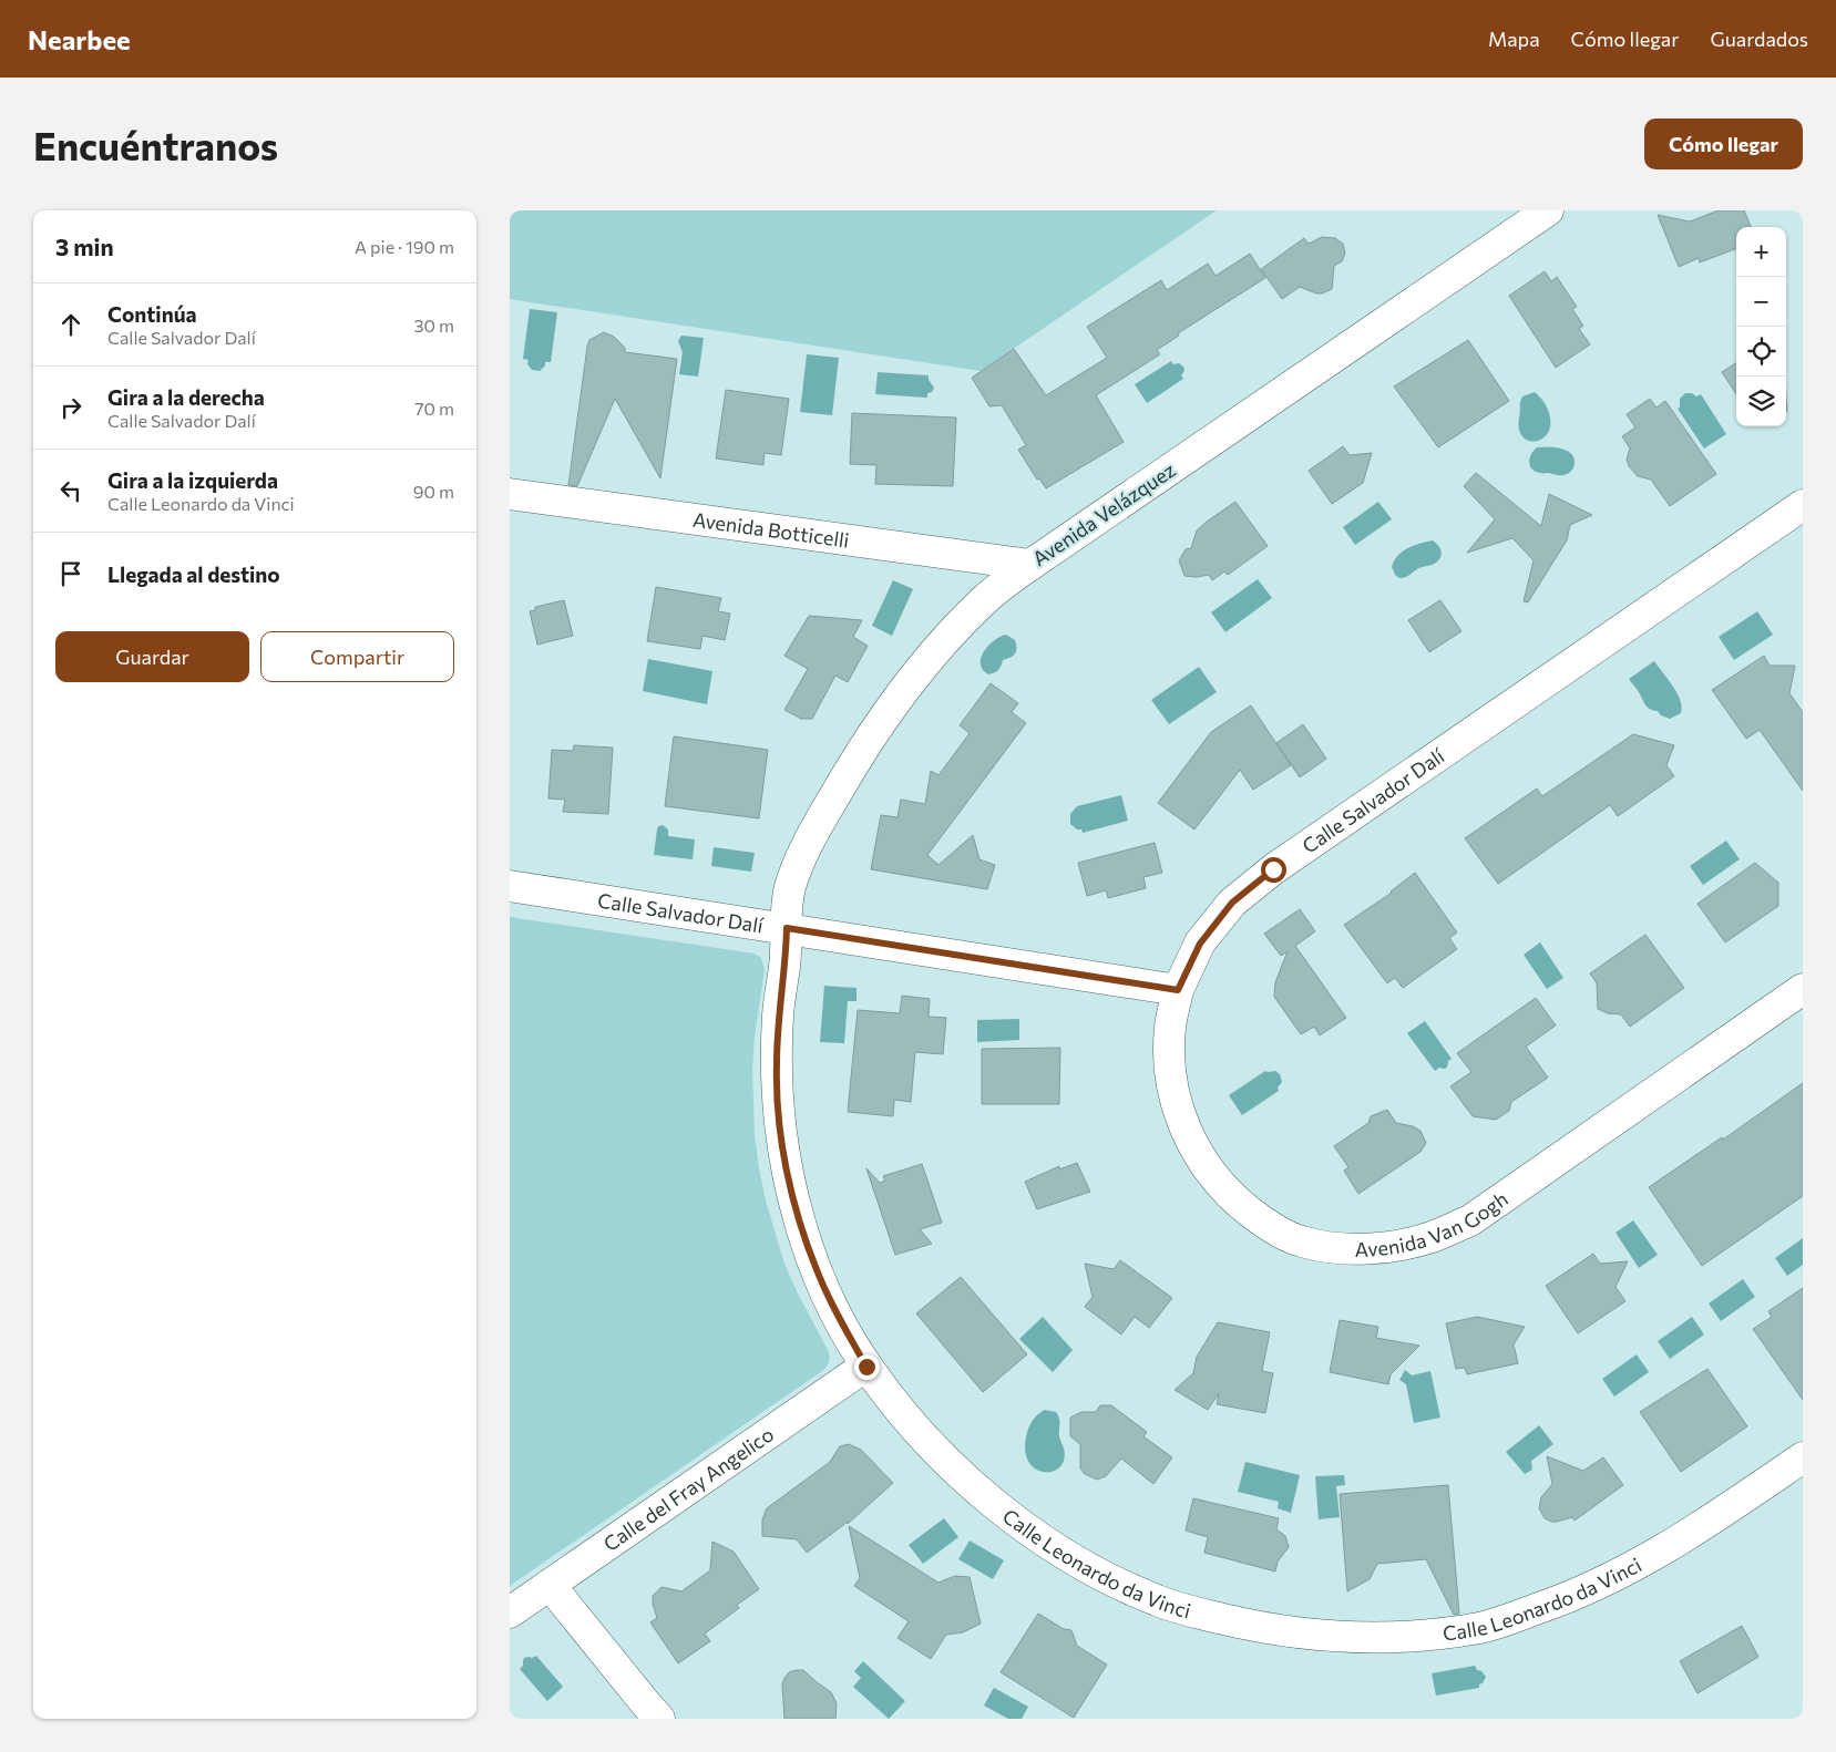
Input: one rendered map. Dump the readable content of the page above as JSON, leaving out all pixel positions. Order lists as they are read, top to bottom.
{
  "streets": {
    "street": [
      "Avenida Velázquez",
      "Avenida Botticelli",
      "Calle Salvador Dalí",
      "Avenida Van Gogh",
      "Calle del Fray Angelico",
      "Calle Leonardo da Vinci"
    ]
  },
  "crossings": [
    ["Avenida Velázquez", "Avenida Botticelli"],
    ["Avenida Velázquez", "Calle Salvador Dalí"],
    ["Avenida Velázquez", "Calle Leonardo da Vinci"],
    ["Calle Salvador Dalí", "Avenida Van Gogh"],
    ["Calle Salvador Dalí", "Calle Leonardo da Vinci"],
    ["Calle del Fray Angelico", "Calle Leonardo da Vinci"]
  ],
  "page": {
    "header": "Nearbee",
    "nav": ["Mapa", "Cómo llegar", "Guardados"],
    "buttons": [
      "Cómo llegar",
      ["Guardar", "Compartir"]
    ],
    "title": "Encuéntranos",
    "heading": ["3 min", "A pie · 190 m"],
    "map_buttons": ["+", "−"],
    "list": [
      ["Continúa", "Calle Salvador Dalí", "30 m"],
      ["Gira a la derecha", "Calle Salvador Dalí", "70 m"],
      ["Gira a la izquierda", "Calle Leonardo da Vinci", "90 m"],
      "Llegada al destino"
    ]
  }
}
